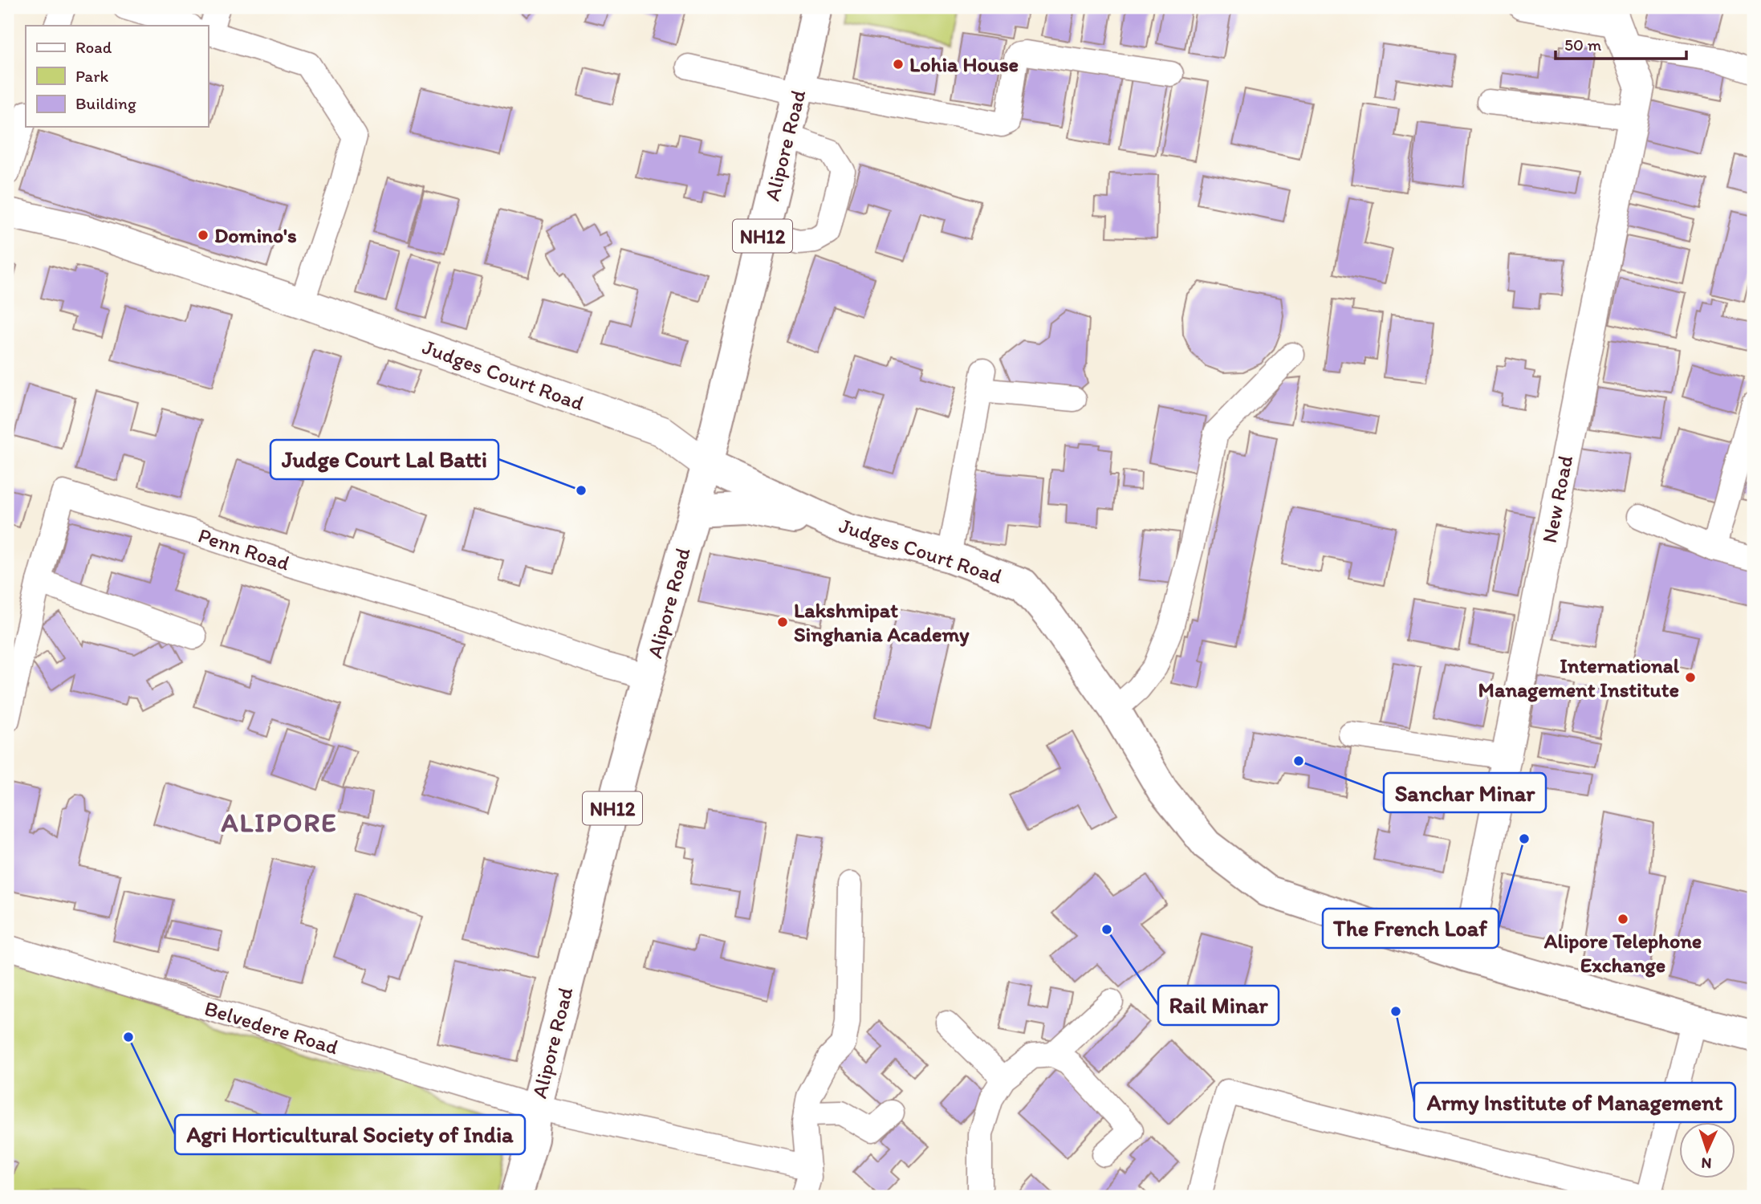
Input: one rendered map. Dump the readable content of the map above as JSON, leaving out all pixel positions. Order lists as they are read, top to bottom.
{
  "streets": {
    "highway": ["Alipore Road", "NH12", "Judges Court Road"],
    "main road": ["New Road"],
    "street": ["Penn Road", "Belvedere Road"]
  },
  "crossings": [
    ["Alipore Road", "NH12"],
    ["Alipore Road", "Judges Court Road"],
    ["Alipore Road", "Penn Road"],
    ["Alipore Road", "Belvedere Road"],
    ["Judges Court Road", "New Road"]
  ],
  "districts": ["ALIPORE"],
  "places": [
    "Lohia House",
    "Domino's",
    "Judge Court Lal Batti",
    "Lakshmipat Singhania Academy",
    "International Management Institute",
    "Sanchar Minar",
    "The French Loaf",
    "Alipore Telephone Exchange",
    "Rail Minar",
    "Army Institute of Management",
    "Agri Horticultural Society of India"
  ],
  "legend": ["Road", "Park", "Building"],
  "scale_bar": "50 m",
  "north": "bottom"
}
